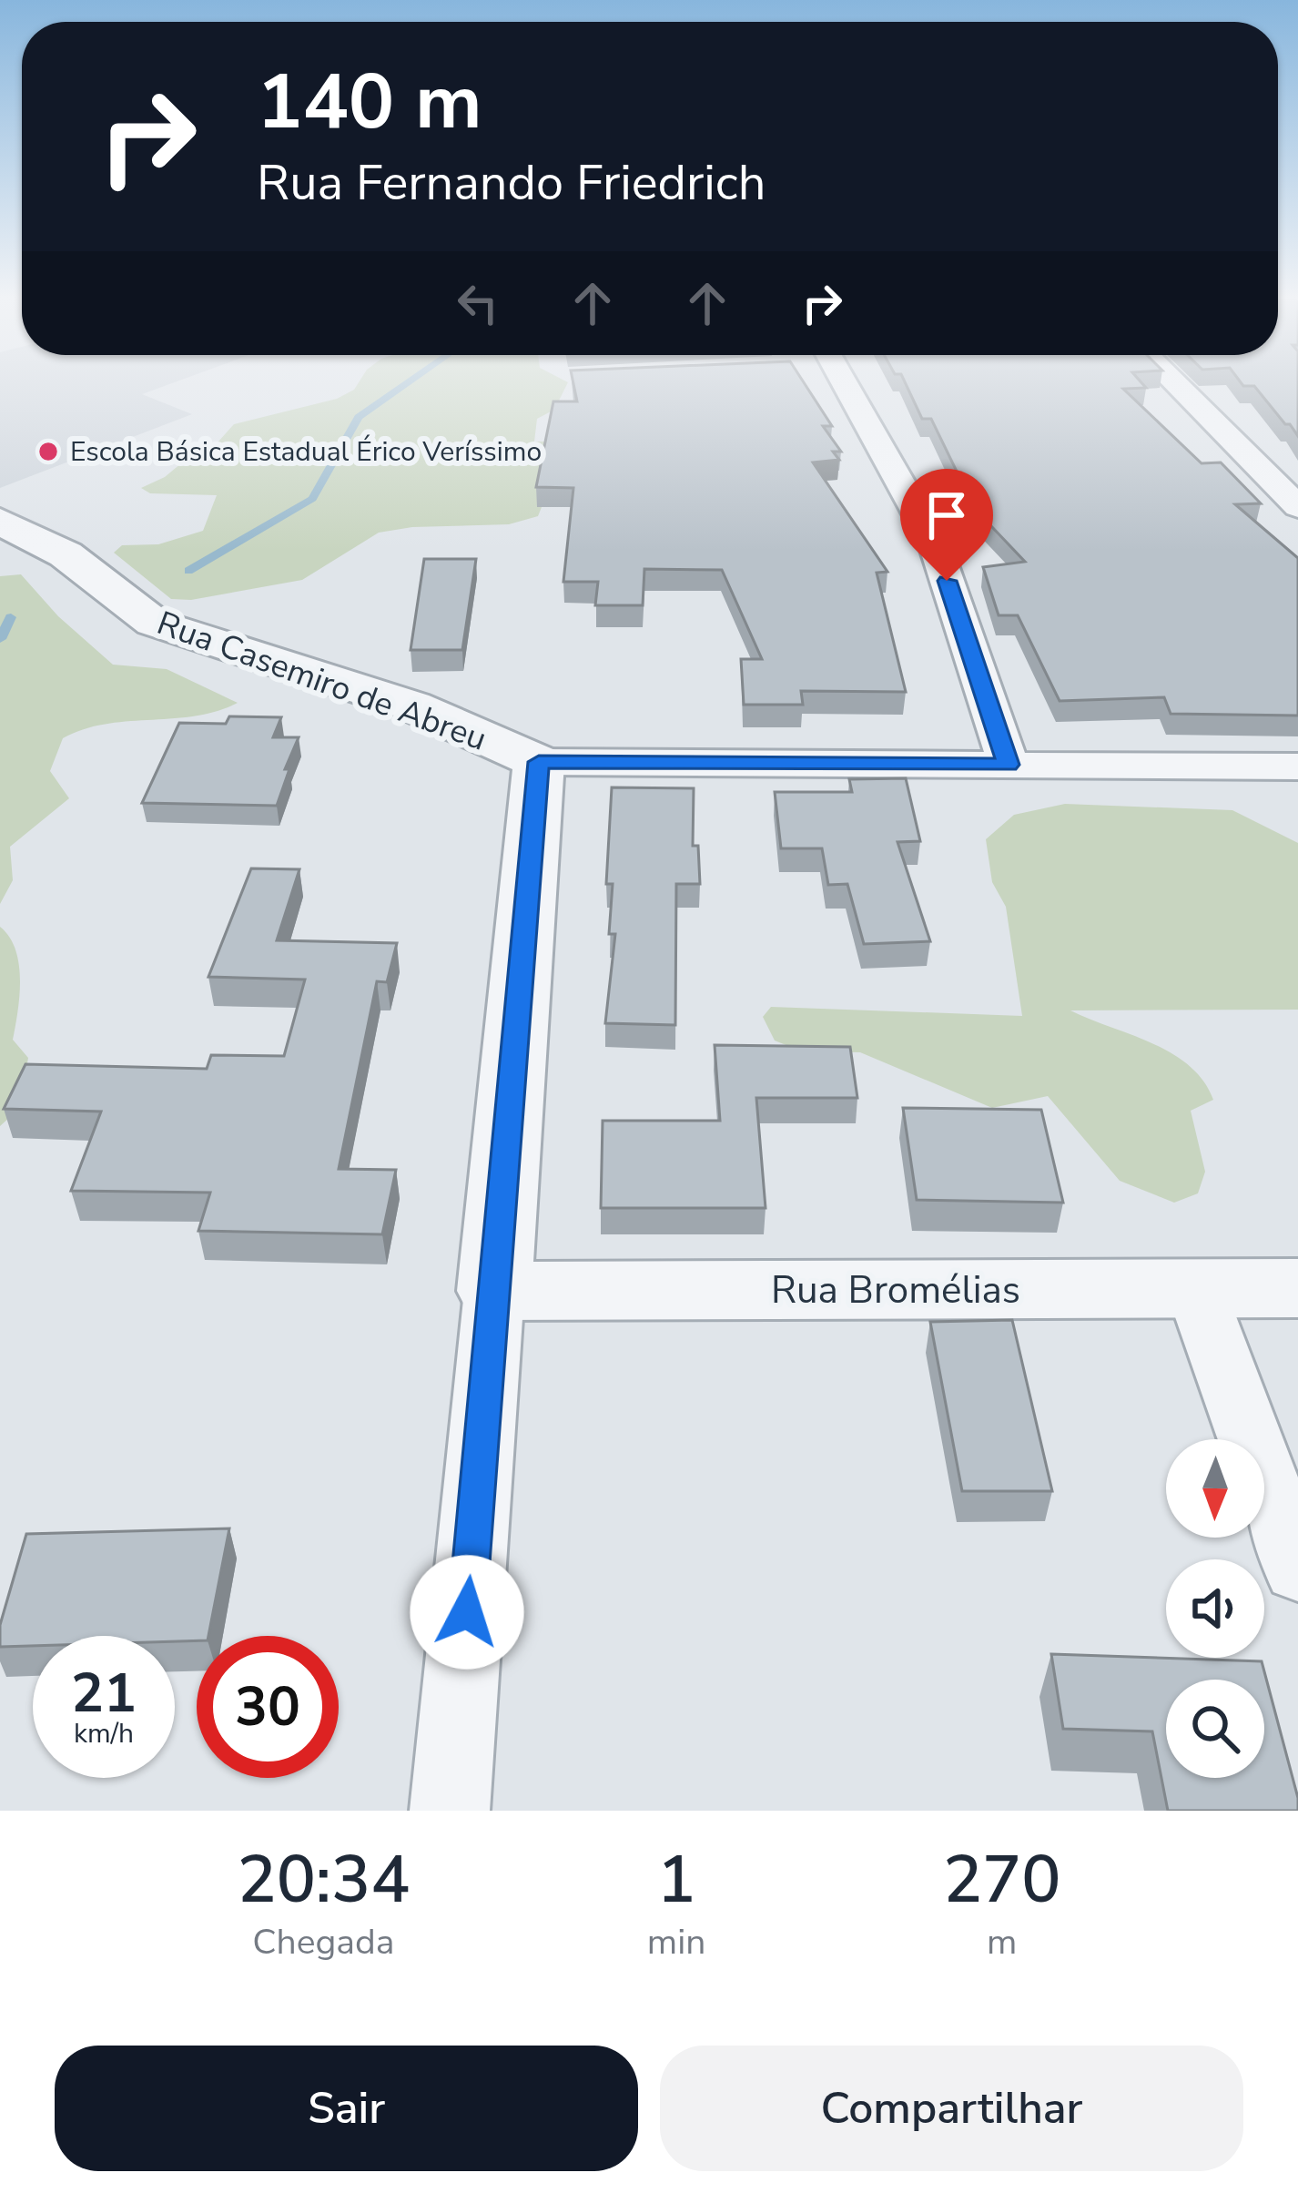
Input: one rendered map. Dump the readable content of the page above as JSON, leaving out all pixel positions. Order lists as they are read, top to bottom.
{
  "streets": {
    "street": ["Rua Casemiro de Abreu", "Rua Bromélias"]
  },
  "places": ["Escola Básica Estadual Érico Veríssimo"],
  "north": "bottom",
  "page": {
    "turn": ["140 m", "Rua Fernando Friedrich"],
    "speed": "21 km/h",
    "limit": "30",
    "eta": [
      "20:34",
      "Chegada",
      "1",
      "min",
      "270",
      "m"
    ],
    "buttons": ["Sair", "Compartilhar"]
  }
}
